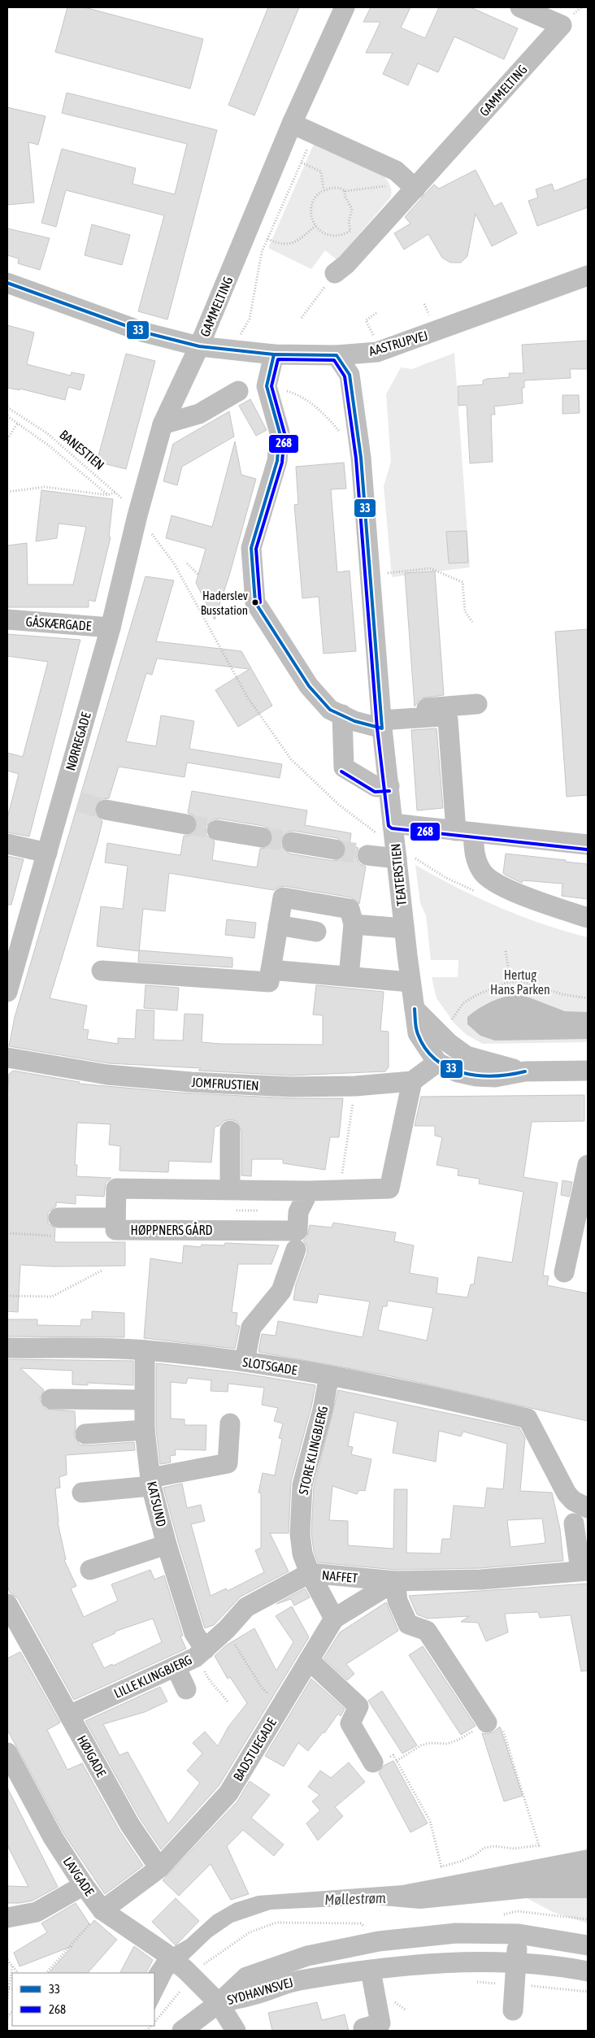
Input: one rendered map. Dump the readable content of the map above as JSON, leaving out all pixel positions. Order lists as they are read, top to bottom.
{
  "streets": {
    "street": [
      "GAMMELTING",
      "AASTRUPVEJ",
      "GÅSKÆRGADE",
      "NØRREGADE",
      "TEATERSTIEN",
      "JOMFRUSTIEN",
      "HØPPNERS GÅRD",
      "SLOTSGADE",
      "STORE KLINGBJERG",
      "KATSUND",
      "NAFFET",
      "LILLE KLINGBJERG",
      "BADSTUEGADE",
      "HØJGADE",
      "LAVGADE",
      "SYDHAVNSVEJ"
    ],
    "path": ["BANESTIEN"]
  },
  "crossings": [
    ["GAMMELTING", "AASTRUPVEJ"],
    ["GAMMELTING", "NØRREGADE"],
    ["AASTRUPVEJ", "TEATERSTIEN"],
    ["BANESTIEN", "NØRREGADE"],
    ["GÅSKÆRGADE", "NØRREGADE"],
    ["JOMFRUSTIEN", "HØPPNERS GÅRD"],
    ["SLOTSGADE", "STORE KLINGBJERG"],
    ["SLOTSGADE", "KATSUND"],
    ["STORE KLINGBJERG", "NAFFET"],
    ["STORE KLINGBJERG", "LILLE KLINGBJERG"],
    ["KATSUND", "LILLE KLINGBJERG"],
    ["NAFFET", "LILLE KLINGBJERG"],
    ["NAFFET", "BADSTUEGADE"],
    ["LILLE KLINGBJERG", "HØJGADE"],
    ["BADSTUEGADE", "HØJGADE"],
    ["BADSTUEGADE", "LAVGADE"],
    ["LAVGADE", "SYDHAVNSVEJ"]
  ],
  "water": ["Møllestrøm"],
  "parks": ["Hertug Hans Parken"],
  "places": ["Haderslev Busstation"],
  "lines": ["transit line 33", "transit line 268"],
  "legend": ["33", "268"]
}
